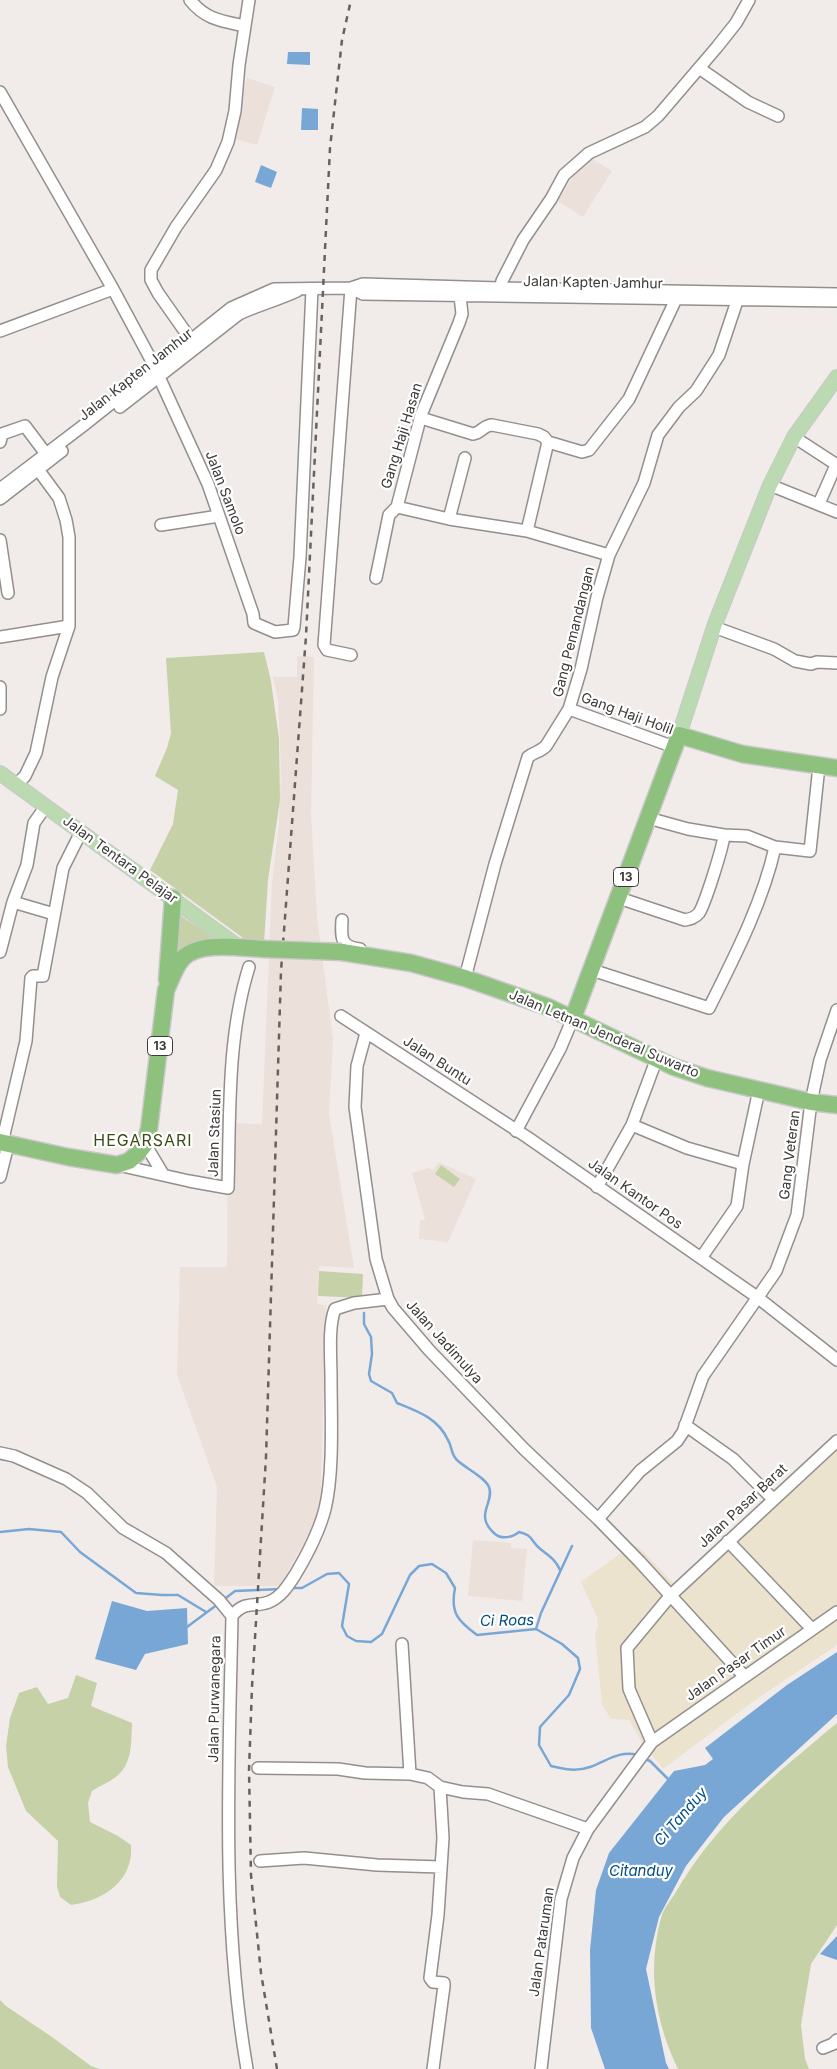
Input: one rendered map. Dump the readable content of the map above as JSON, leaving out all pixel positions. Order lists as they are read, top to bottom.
{
  "streets": {
    "highway": ["13", "Jalan Letnan Jenderal Suwarto"],
    "main road": ["Jalan Tentara Pelajar"],
    "street": [
      "Jalan Kapten Jamhur",
      "Gang Haji Hasan",
      "Jalan Samolo",
      "Gang Pemandangan",
      "Gang Haji Holil",
      "Jalan Buntu",
      "Jalan Stasiun",
      "Gang Veteran",
      "Jalan Kantor Pos",
      "Jalan Jadimulya",
      "Jalan Pasar Barat",
      "Jalan Pasar Timur",
      "Jalan Purwanegara",
      "Jalan Pataruman"
    ]
  },
  "crossings": [
    ["Jalan Kapten Jamhur", "Gang Haji Hasan"],
    ["Jalan Kapten Jamhur", "Jalan Samolo"],
    ["Jalan Kapten Jamhur", "Gang Pemandangan"],
    ["Gang Haji Hasan", "Gang Pemandangan"],
    ["Gang Pemandangan", "Gang Haji Holil"],
    ["Gang Pemandangan", "Jalan Letnan Jenderal Suwarto"],
    ["Gang Haji Holil", "13"],
    ["Jalan Tentara Pelajar", "13"],
    ["Jalan Tentara Pelajar", "Jalan Letnan Jenderal Suwarto"],
    ["13", "Jalan Letnan Jenderal Suwarto"],
    ["Jalan Letnan Jenderal Suwarto", "Gang Veteran"],
    ["Jalan Buntu", "Jalan Kantor Pos"],
    ["Jalan Buntu", "Jalan Jadimulya"],
    ["Gang Veteran", "Jalan Kantor Pos"],
    ["Gang Veteran", "Jalan Jadimulya"],
    ["Jalan Jadimulya", "Jalan Pasar Barat"],
    ["Jalan Jadimulya", "Jalan Pasar Timur"],
    ["Jalan Pasar Barat", "Jalan Pasar Timur"],
    ["Jalan Pasar Timur", "Jalan Pataruman"]
  ],
  "districts": ["HEGARSARI"],
  "water": ["Ci Roas", "Ci Tanduy", "Citanduy"]
}
